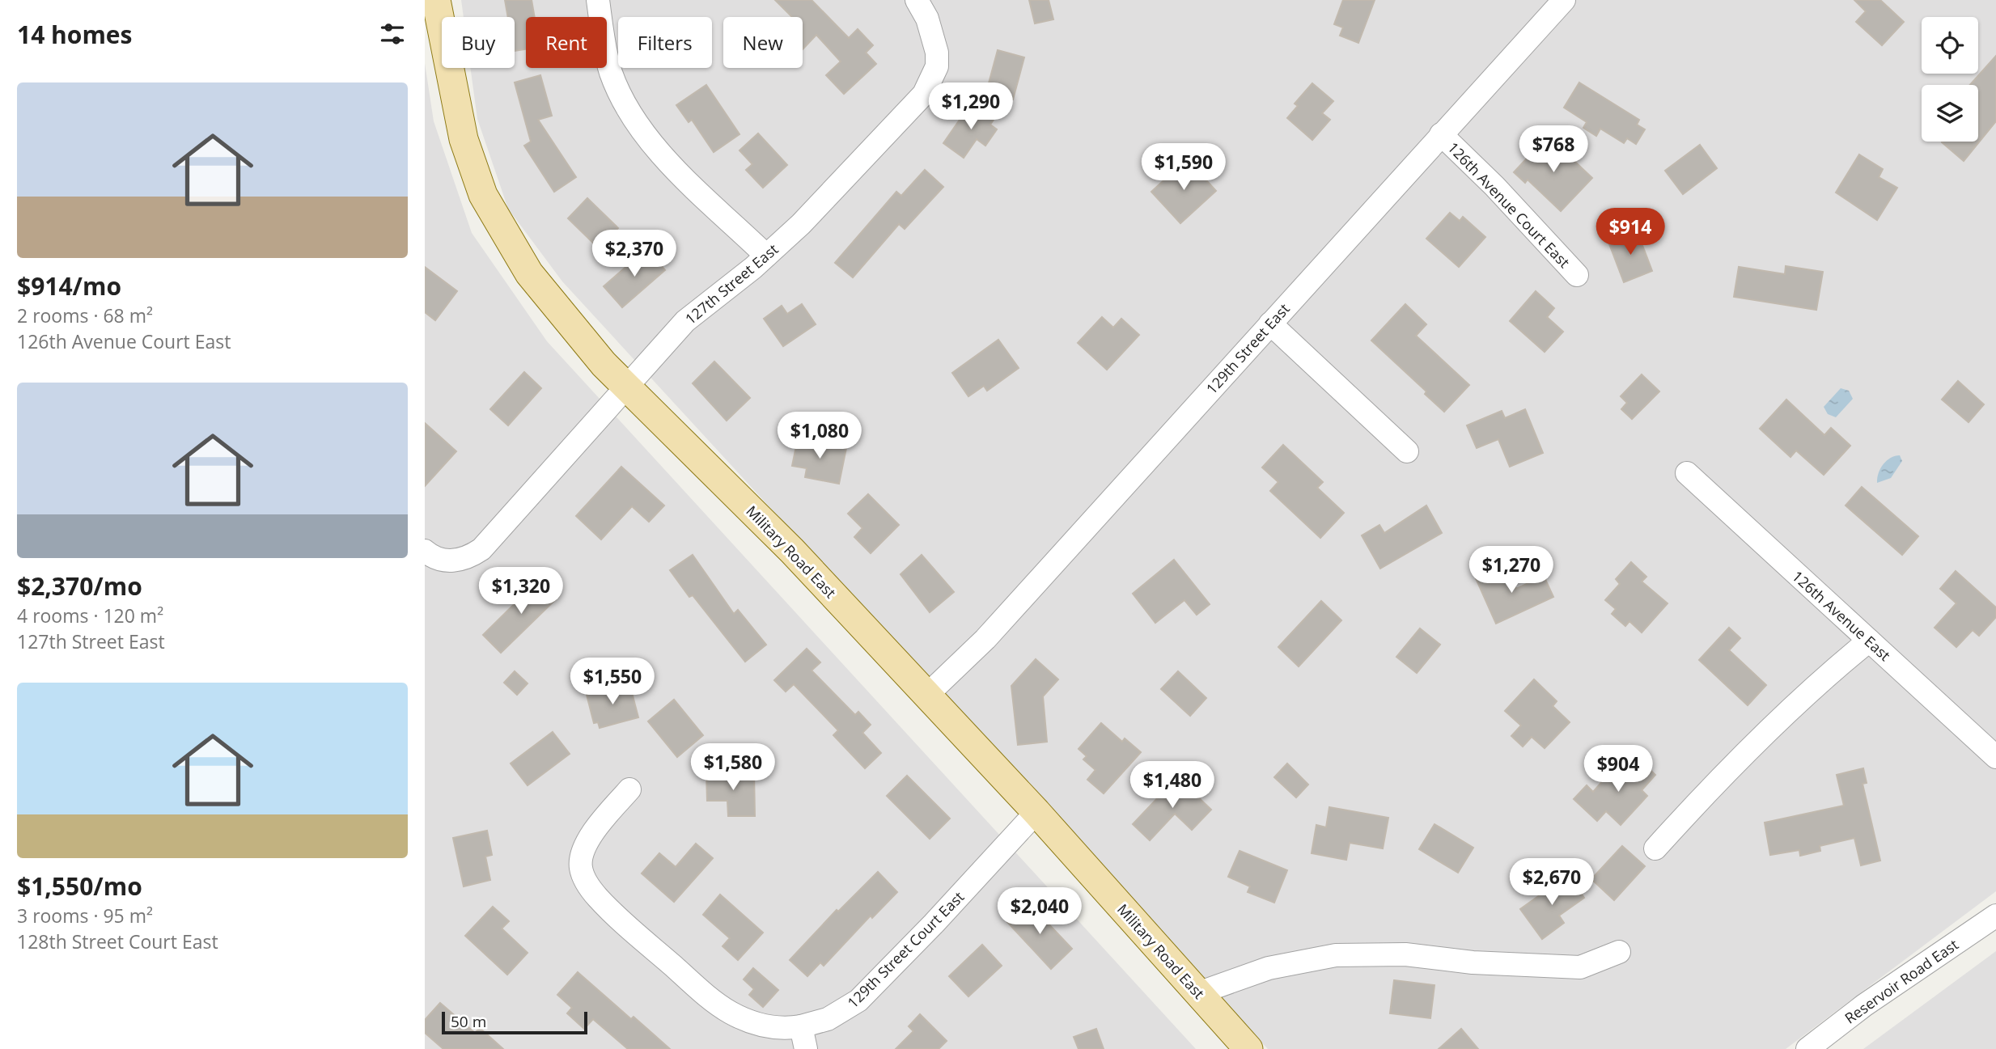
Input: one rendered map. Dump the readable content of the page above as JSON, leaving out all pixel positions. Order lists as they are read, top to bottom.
{
  "streets": {
    "main road": ["Military Road East"],
    "street": [
      "126th Avenue Court East",
      "127th Street East",
      "129th Street East",
      "126th Avenue East",
      "129th Street Court East",
      "Reservoir Road East"
    ]
  },
  "crossings": [
    ["126th Avenue Court East", "129th Street East"],
    ["127th Street East", "Military Road East"],
    ["129th Street East", "Military Road East"],
    ["Military Road East", "129th Street Court East"]
  ],
  "scale_bar": "50 m",
  "page": {
    "heading": "14 homes",
    "chip": [
      "Buy",
      "Rent",
      "Filters",
      "New"
    ],
    "list": [
      {
        "name": "$914/mo",
        "note": "2 rooms · 68 m² · 126th Avenue Court East"
      },
      {
        "name": "$2,370/mo",
        "note": "4 rooms · 120 m² · 127th Street East"
      },
      {
        "name": "$1,550/mo",
        "note": "3 rooms · 95 m² · 128th Street Court East"
      }
    ],
    "price": [
      "$1,290",
      "$768",
      "$1,590",
      "$914",
      "$2,370",
      "$1,080",
      "$1,270",
      "$1,320",
      "$1,550",
      "$1,580",
      "$904",
      "$1,480",
      "$2,670",
      "$2,040"
    ],
    "scale": "50 m"
  }
}
